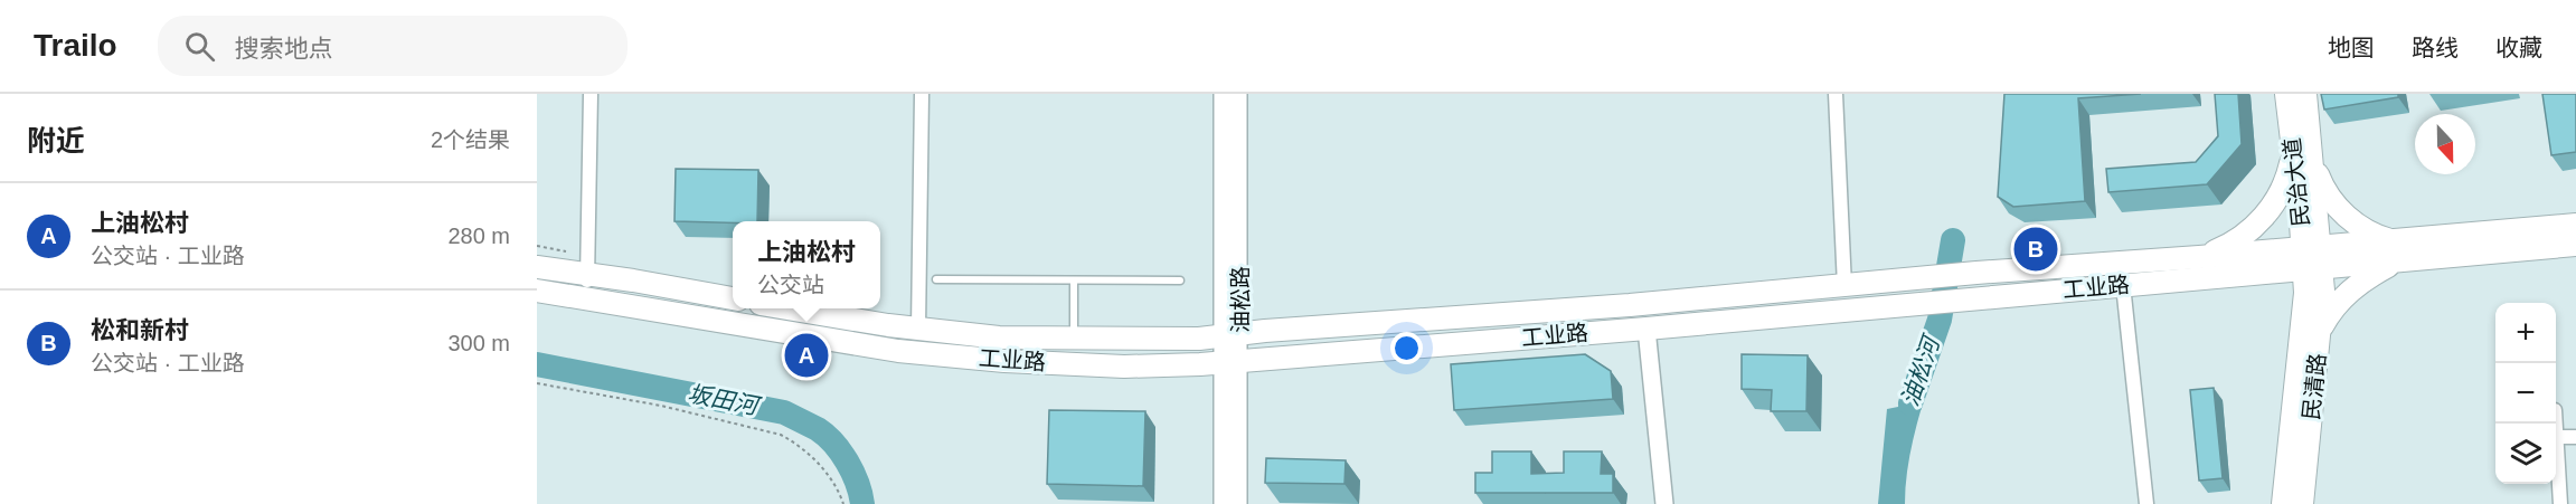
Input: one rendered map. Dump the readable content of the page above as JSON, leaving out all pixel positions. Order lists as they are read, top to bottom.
{
  "streets": {
    "main road": ["民治大道", "工业路", "民清路"],
    "street": ["油松路"]
  },
  "crossings": [
    ["民治大道", "工业路"],
    ["民治大道", "民清路"],
    ["工业路", "油松路"],
    ["工业路", "民清路"]
  ],
  "water": ["油松河", "坂田河"],
  "north": "bottom",
  "page": {
    "header": "Trailo",
    "search": "搜索地点",
    "nav": ["地图", "路线", "收藏"],
    "heading": ["附近", "2个结果"],
    "list": [
      {
        "mark": "A",
        "name": "上油松村",
        "note": "公交站 · 工业路",
        "value": "280 m"
      },
      {
        "mark": "B",
        "name": "松和新村",
        "note": "公交站 · 工业路",
        "value": "300 m"
      }
    ],
    "popup": ["上油松村", "公交站"],
    "pins": ["B", "A"],
    "map_buttons": ["+", "−"]
  }
}
